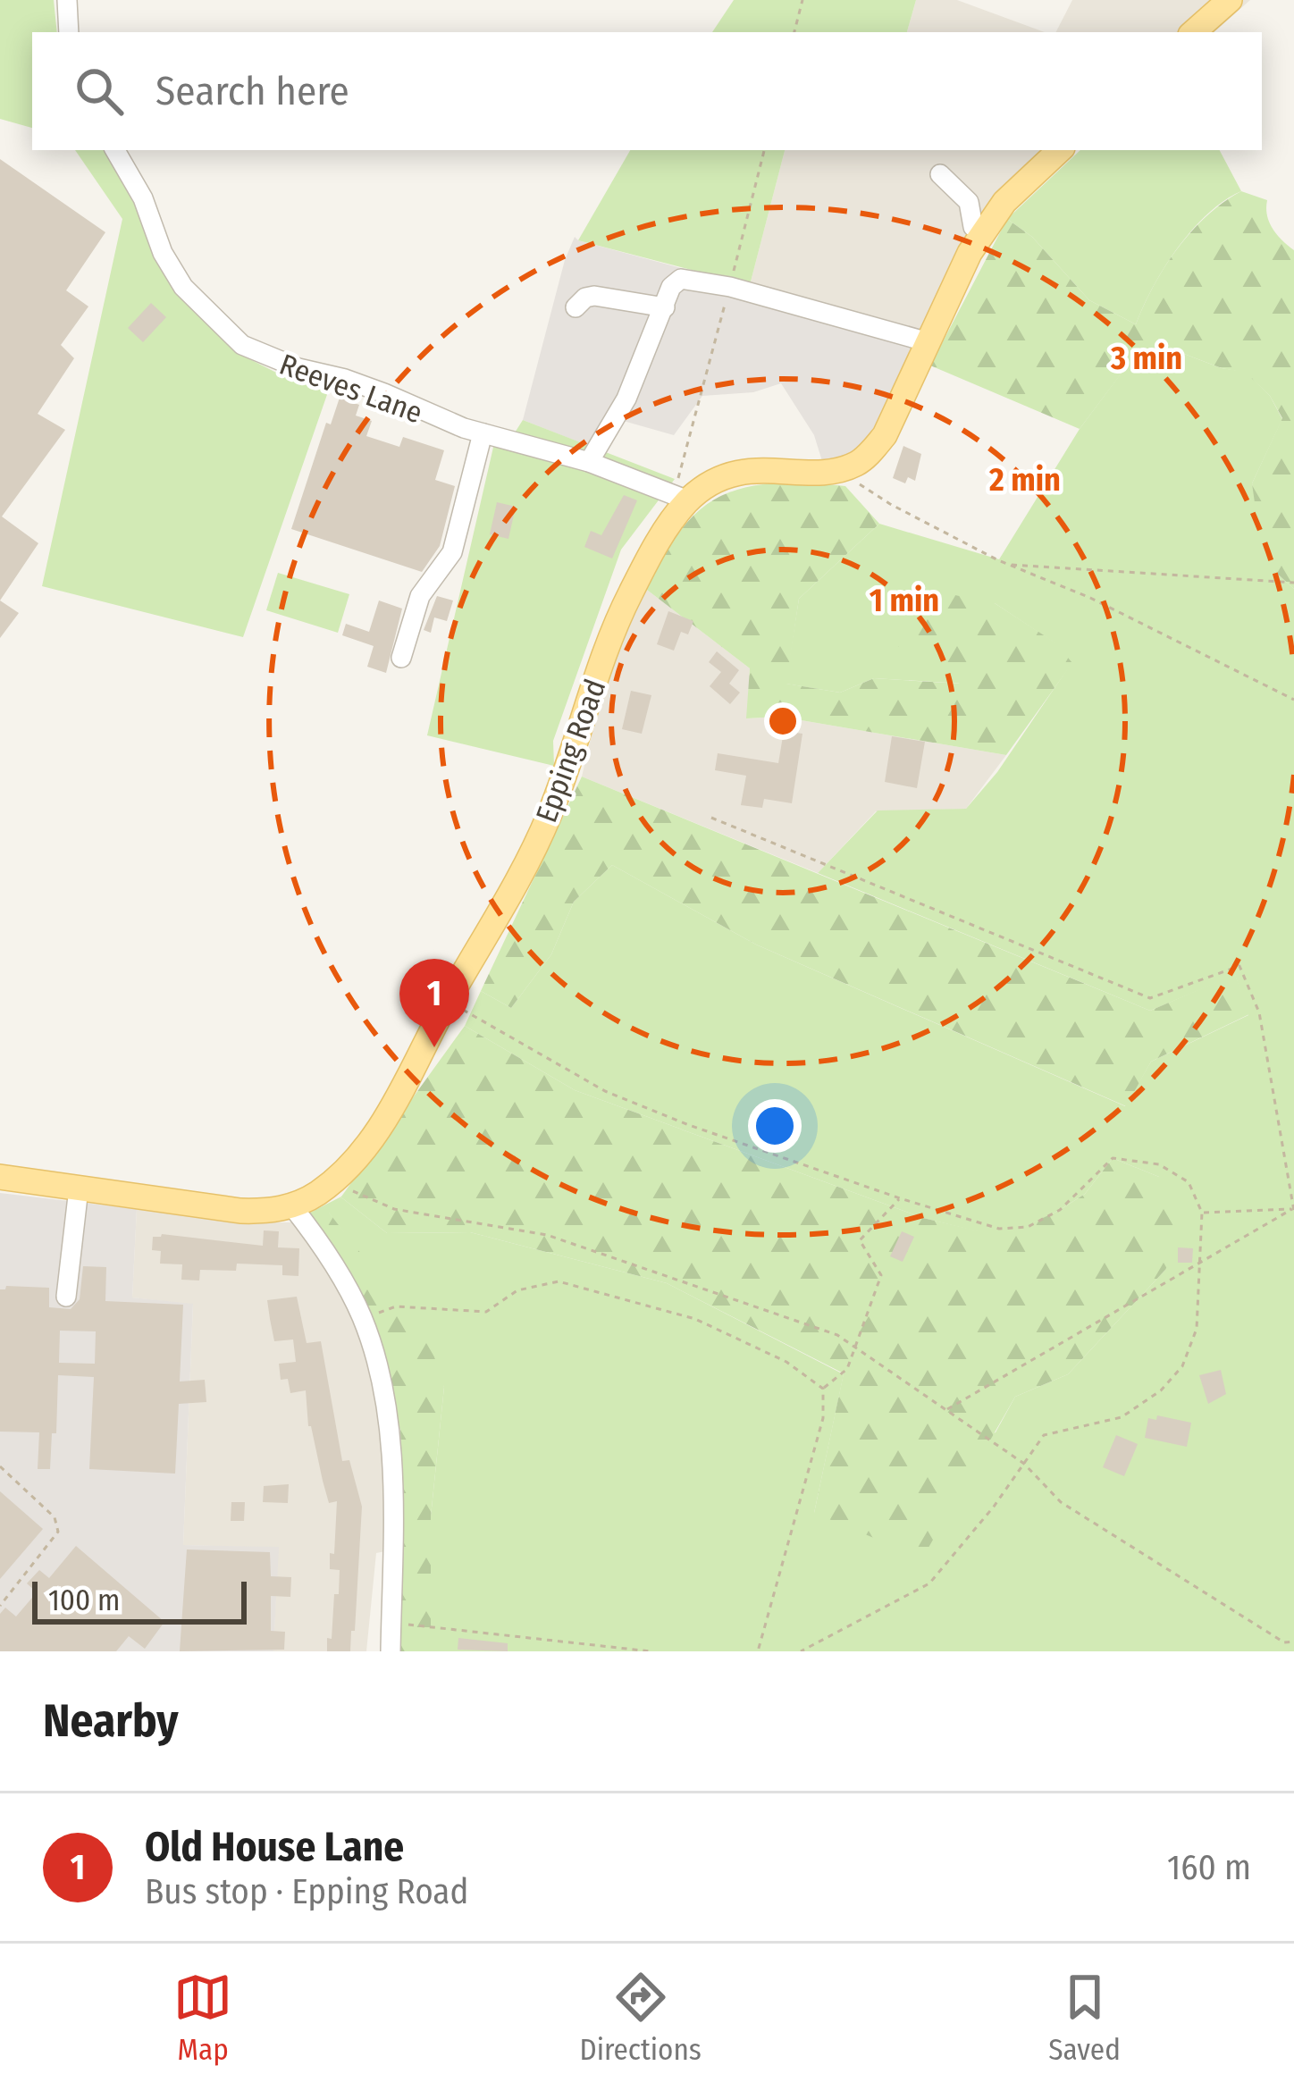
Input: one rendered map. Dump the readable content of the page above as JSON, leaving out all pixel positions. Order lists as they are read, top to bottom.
{
  "streets": {
    "main road": ["Epping Road"],
    "street": ["Reeves Lane"]
  },
  "crossings": [
    ["Reeves Lane", "Epping Road"]
  ],
  "scale_bar": "100 m",
  "page": {
    "search": "Search here",
    "pins": "1",
    "scale": "100 m",
    "heading": "Nearby",
    "list": [
      {
        "mark": "1",
        "name": "Old House Lane",
        "note": "Bus stop · Epping Road",
        "value": "160 m"
      }
    ],
    "nav": ["Map", "Directions", "Saved"]
  },
  "rings": ["3 min", "2 min", "1 min"]
}
